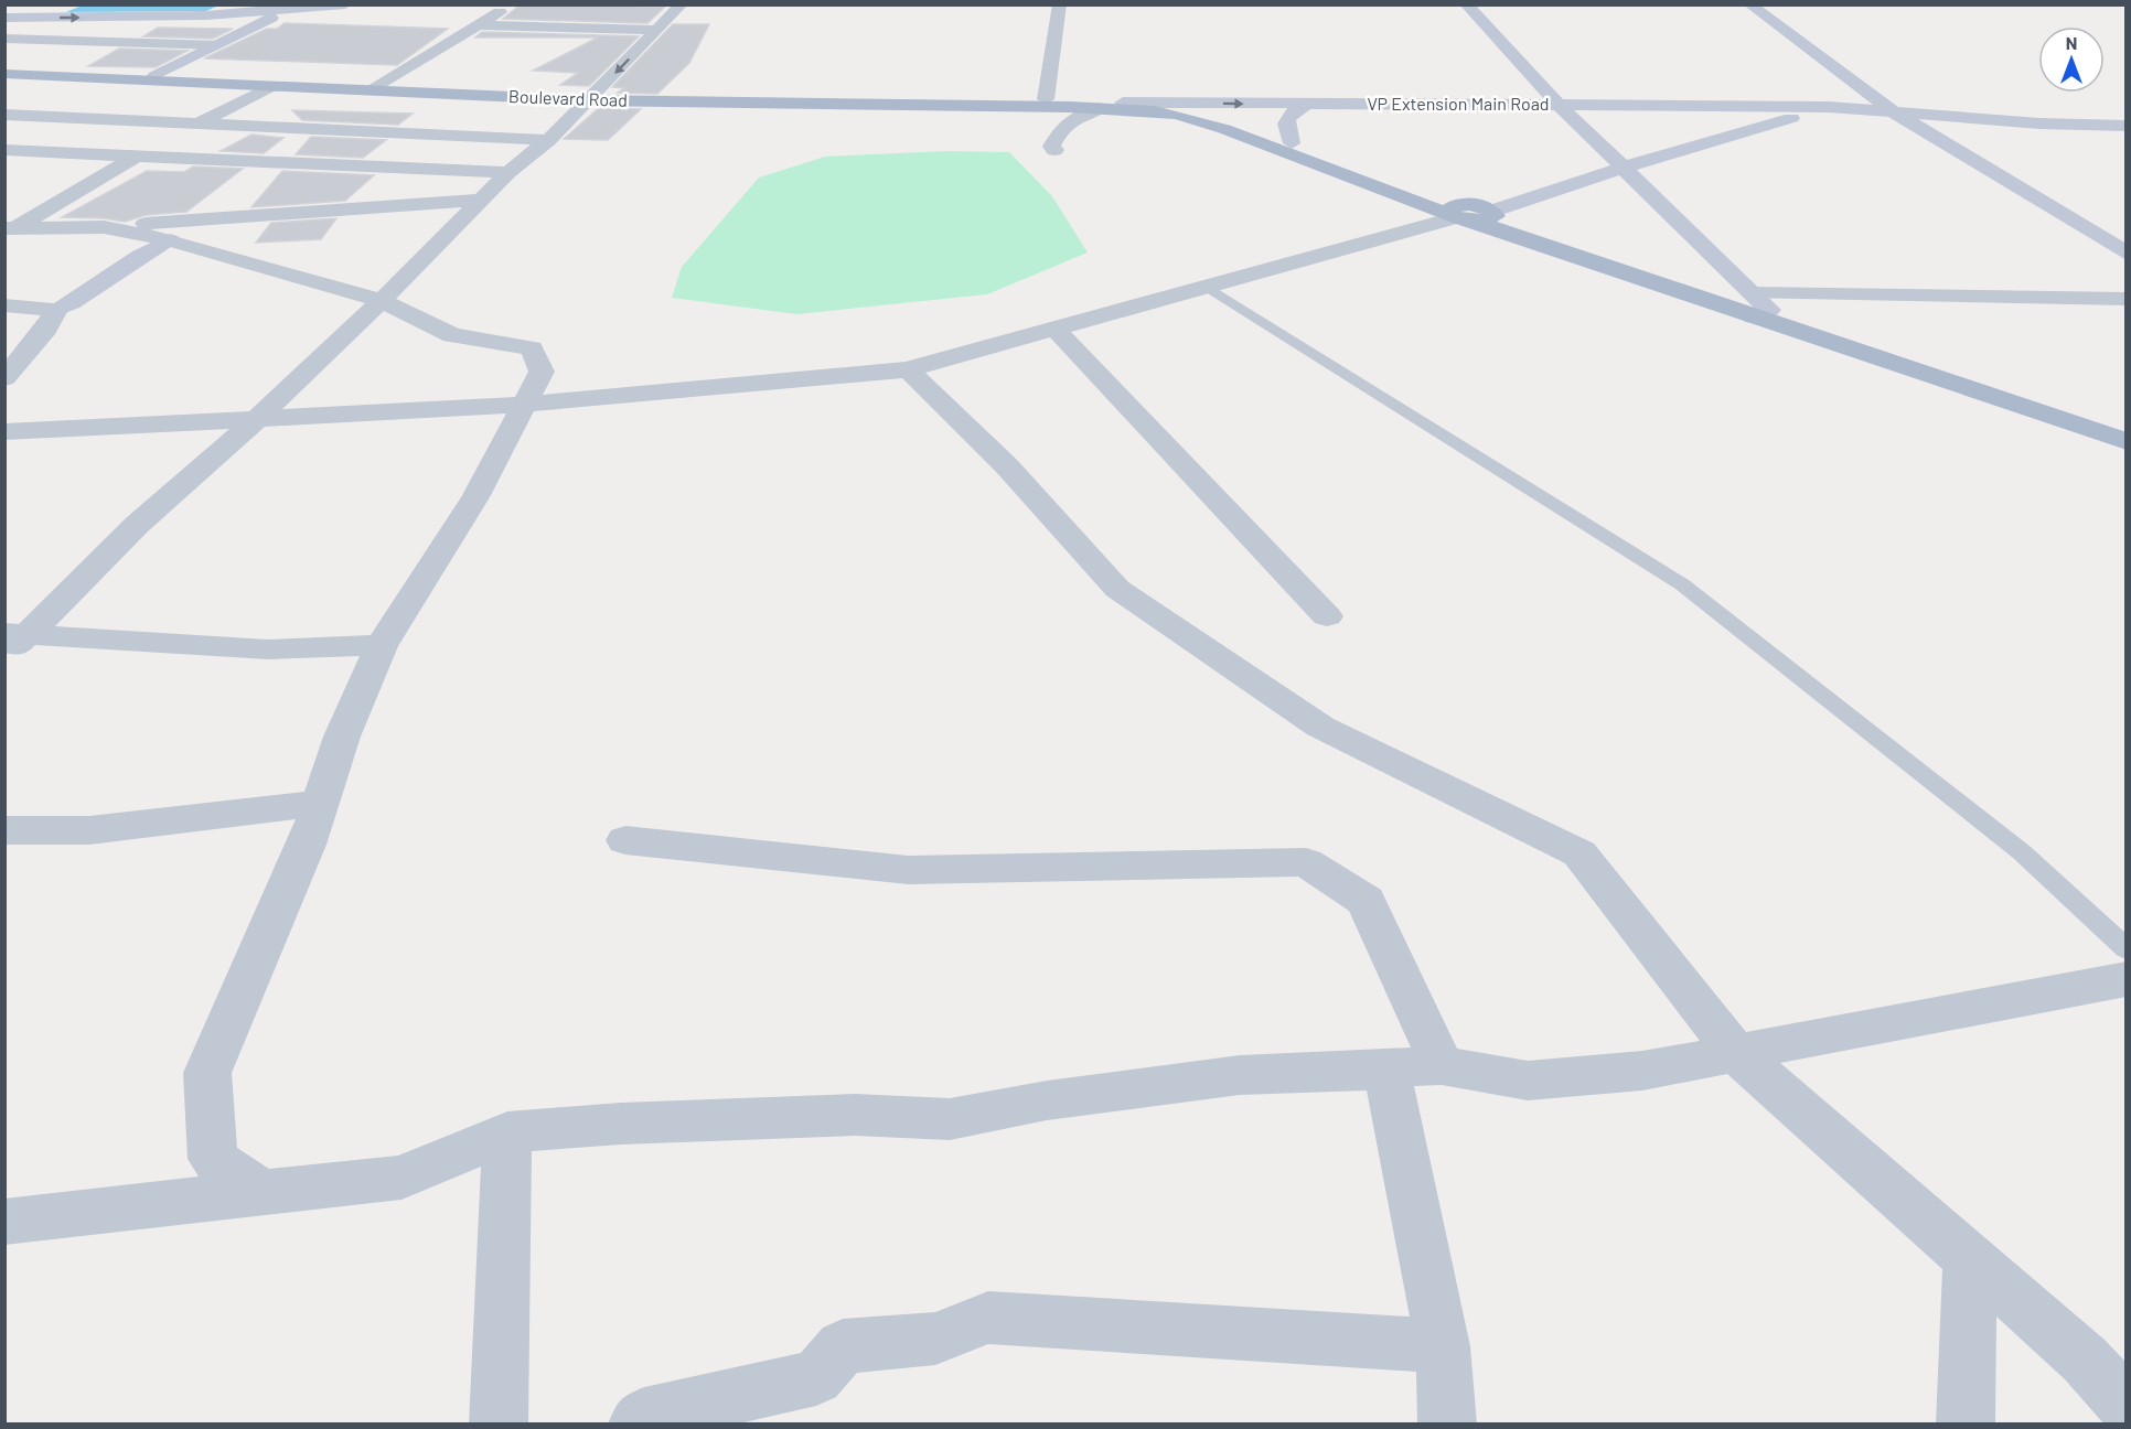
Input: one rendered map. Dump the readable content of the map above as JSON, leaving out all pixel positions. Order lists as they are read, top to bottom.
{
  "streets": {
    "main road": ["Boulevard Road"],
    "street": ["VP Extension Main Road"]
  },
  "crossings": [
    ["Boulevard Road", "VP Extension Main Road"]
  ],
  "north": "top"
}
